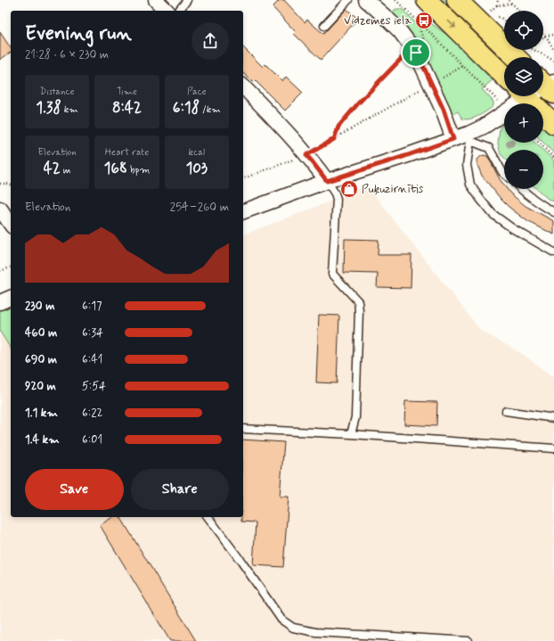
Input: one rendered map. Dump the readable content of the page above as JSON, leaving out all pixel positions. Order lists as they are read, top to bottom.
{
  "places": {
    "bus stop": ["Vidzemes iela"],
    "shop": ["Puķuzirnītis"]
  },
  "page": {
    "map_buttons": ["+", "−"],
    "heading": ["Evening run", "21:28 · 6 × 230 m"],
    "stats": [
      ["Distance", "1.38 km"],
      ["Time", "8:42"],
      ["Pace", "6:18 /km"],
      ["Elevation", "42 m"],
      ["Heart rate", "168 bpm"],
      ["kcal", "103"]
    ],
    "chart": ["Elevation", "254–260 m"],
    "list": [
      {
        "name": "230 m",
        "note": "6:17"
      },
      {
        "name": "460 m",
        "note": "6:34"
      },
      {
        "name": "690 m",
        "note": "6:41"
      },
      {
        "name": "920 m",
        "note": "5:54"
      },
      {
        "name": "1.1 km",
        "note": "6:22"
      },
      {
        "name": "1.4 km",
        "note": "6:01"
      }
    ],
    "buttons": ["Save", "Share"]
  }
}
